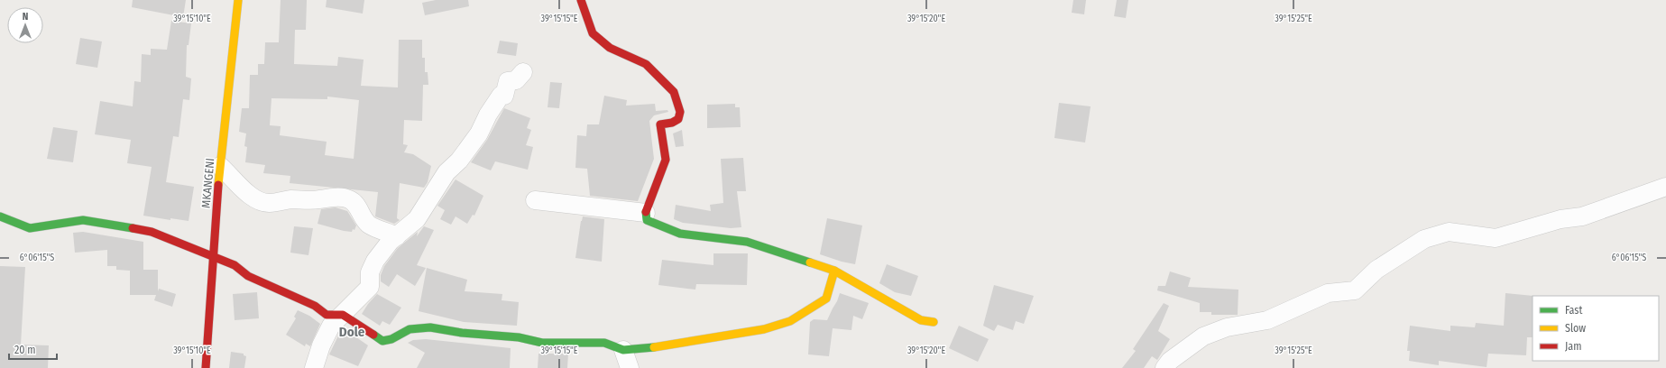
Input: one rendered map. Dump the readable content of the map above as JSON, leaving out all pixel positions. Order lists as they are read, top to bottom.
{
  "streets": {
    "street": ["MKANGENI"]
  },
  "districts": ["Dole"],
  "legend": ["Fast", "Slow", "Jam"],
  "scale_bar": "20 m",
  "north": "top",
  "coordinates": [
    "39°15'10\"E",
    "39°15'15\"E",
    "39°15'20\"E",
    "39°15'25\"E",
    "6°06'15\"S"
  ]
}
